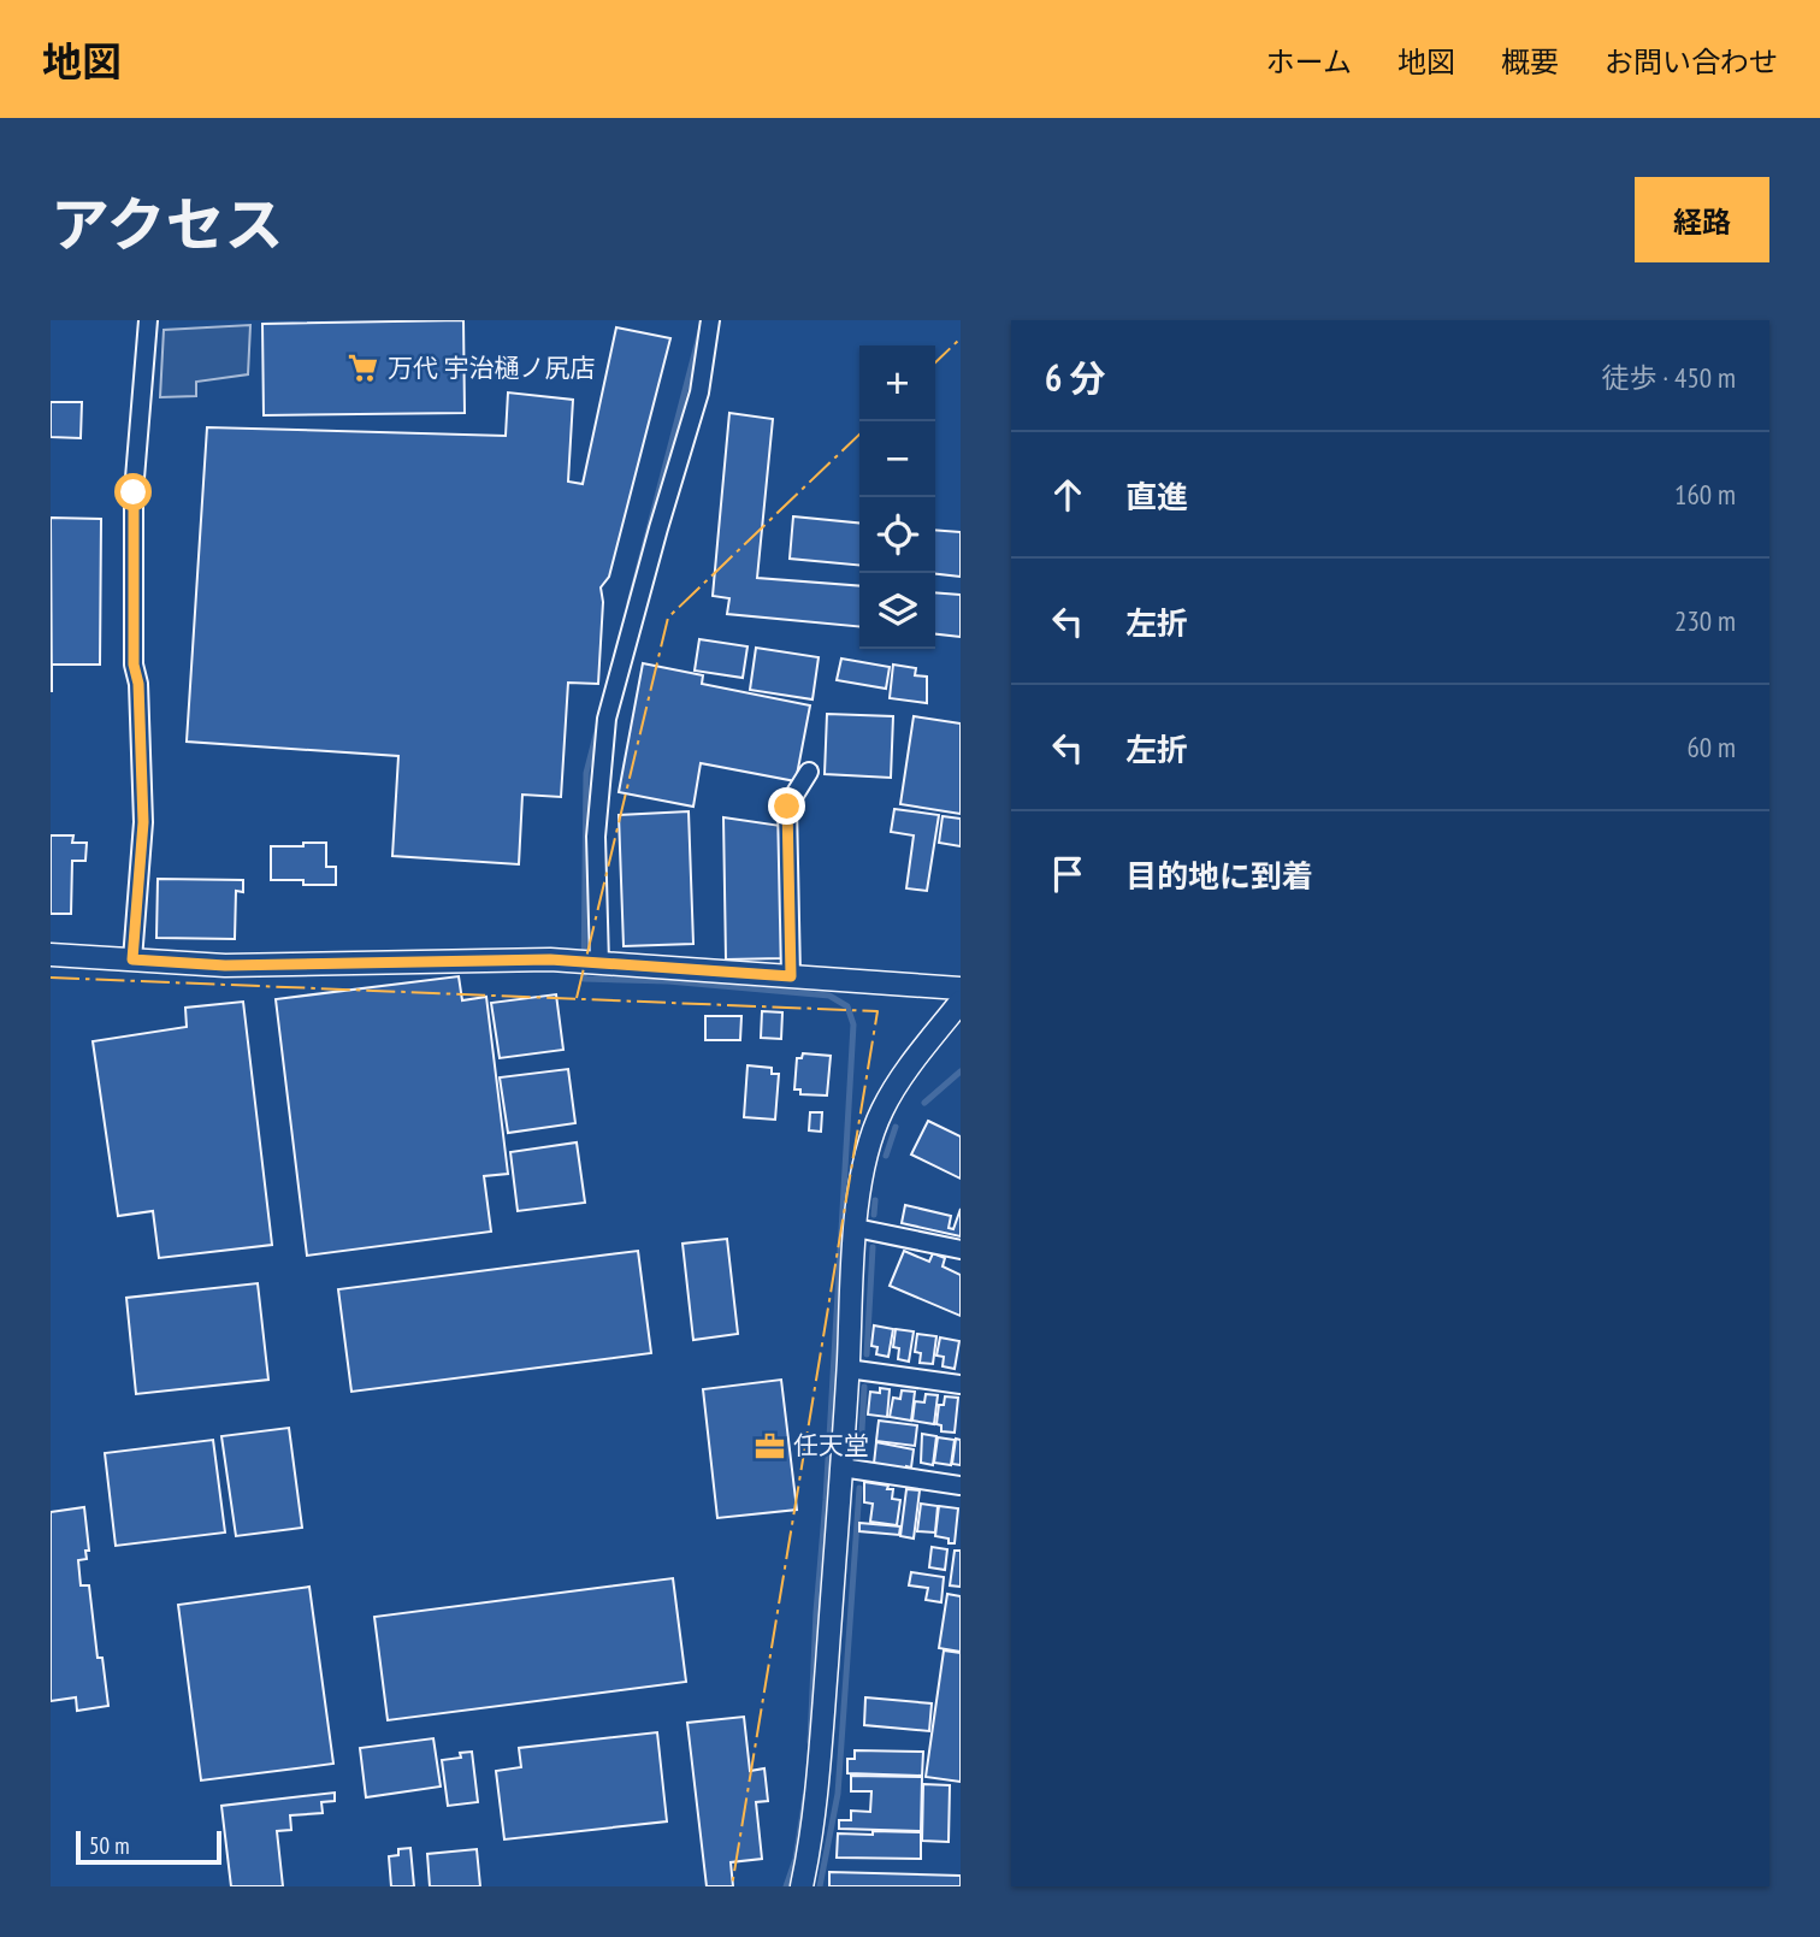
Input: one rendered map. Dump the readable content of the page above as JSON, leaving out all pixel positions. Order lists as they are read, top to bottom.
{
  "places": {
    "supermarket": ["万代 宇治樋ノ尻店"],
    "office": ["任天堂"]
  },
  "scale_bar": "50 m",
  "page": {
    "header": "地図",
    "nav": [
      "ホーム",
      "地図",
      "概要",
      "お問い合わせ"
    ],
    "title": "アクセス",
    "buttons": "経路",
    "heading": ["6 分", "徒歩 · 450 m"],
    "map_buttons": ["+", "−"],
    "list": [
      ["直進", "160 m"],
      ["左折", "230 m"],
      ["左折", "60 m"],
      "目的地に到着"
    ],
    "scale": "50 m"
  }
}
